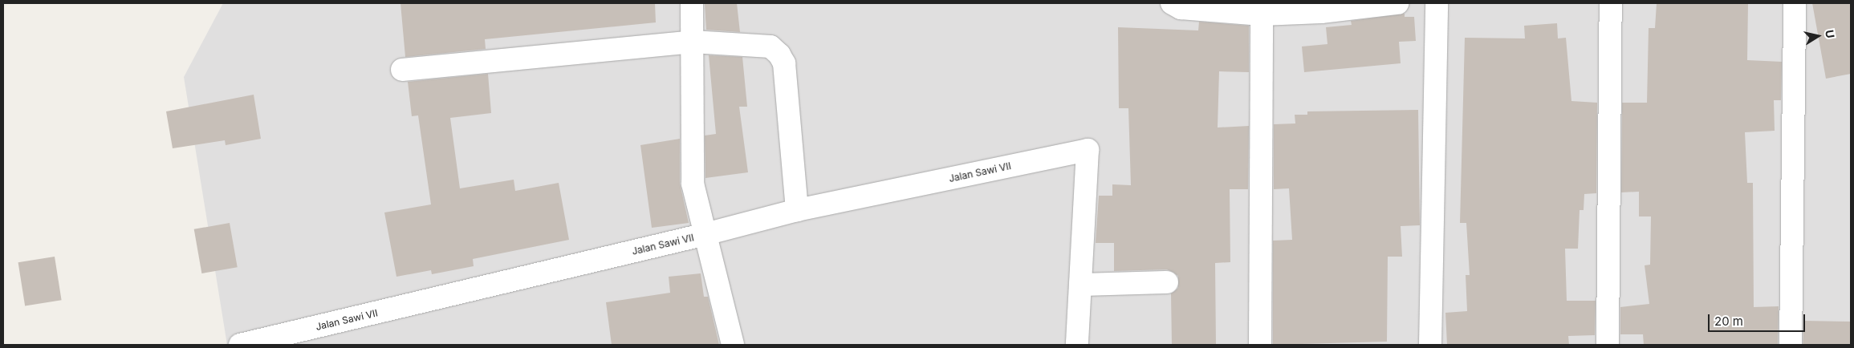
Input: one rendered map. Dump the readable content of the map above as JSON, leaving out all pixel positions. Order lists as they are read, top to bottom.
{
  "streets": {
    "street": ["Jalan Sawi VII"]
  },
  "scale_bar": "20 m",
  "north": "right"
}
